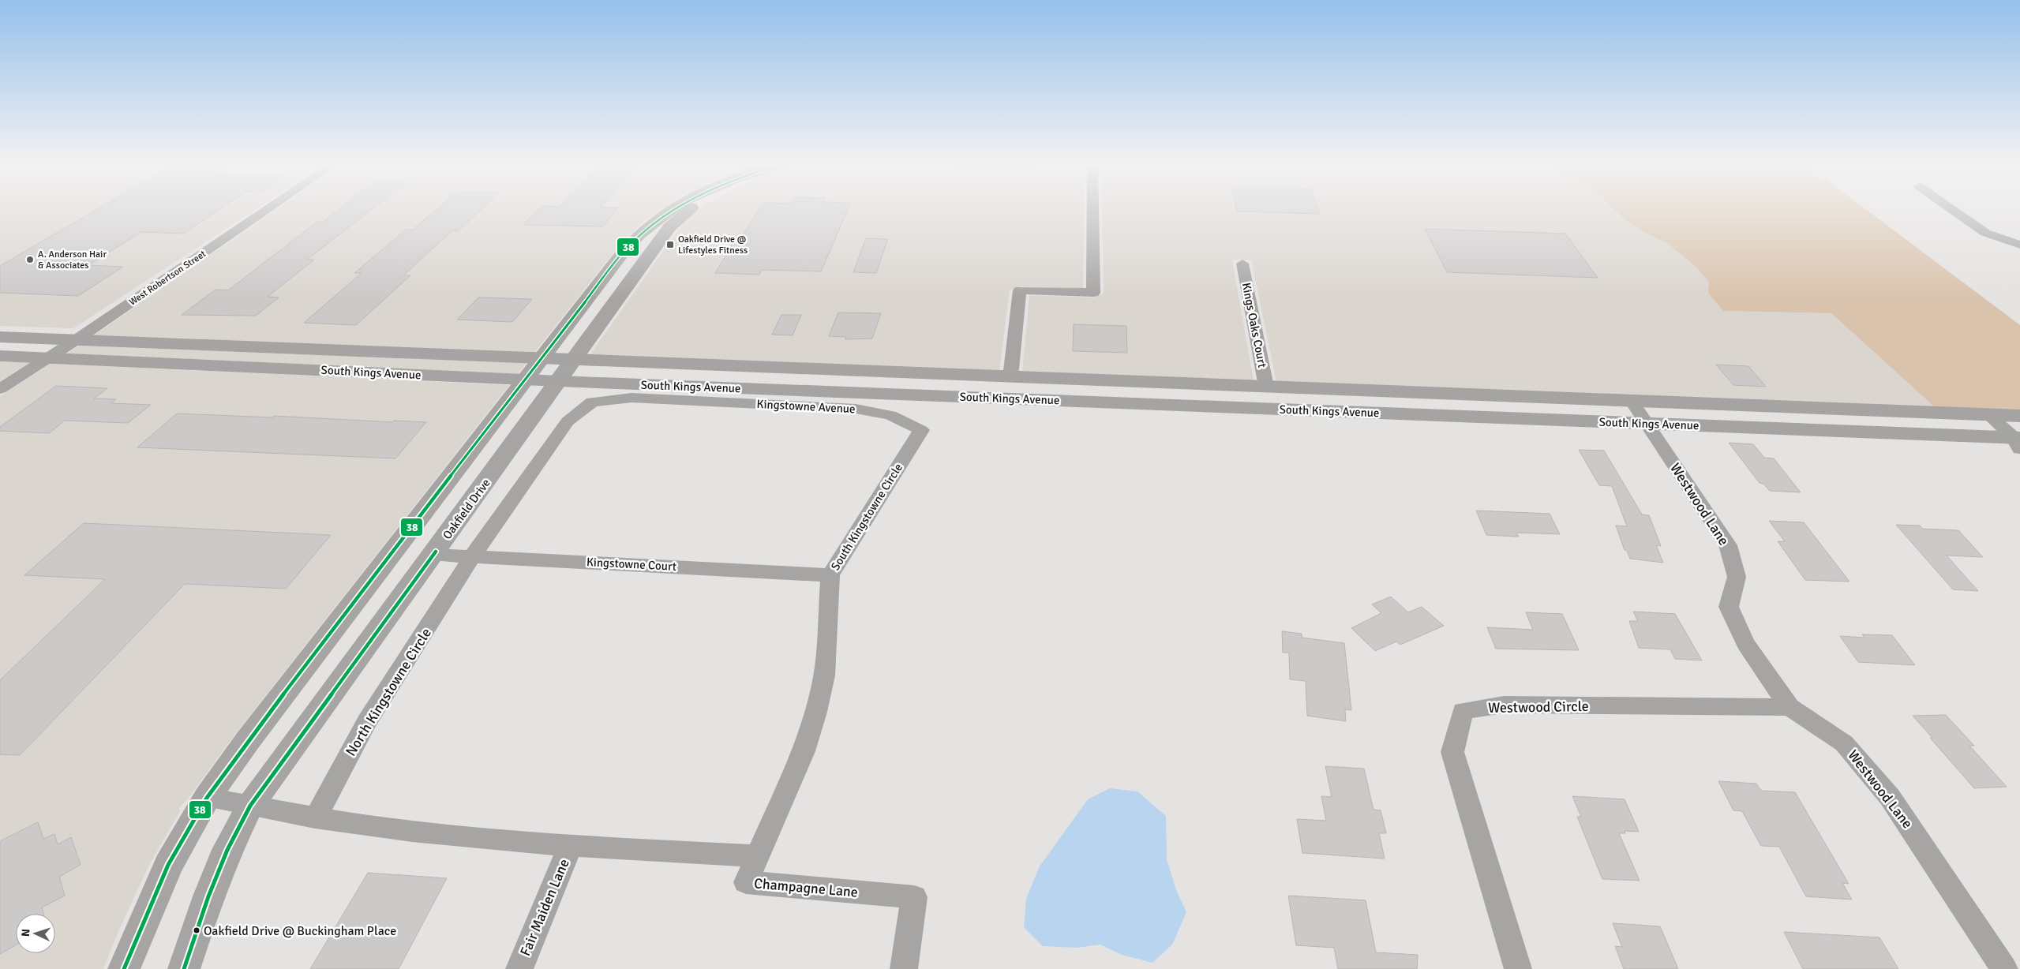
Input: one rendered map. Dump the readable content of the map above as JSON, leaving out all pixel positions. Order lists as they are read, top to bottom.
{
  "streets": {
    "main road": ["South Kings Avenue"],
    "street": [
      "West Robertson Street",
      "Kings Oaks Court",
      "Kingstowne Avenue",
      "Westwood Lane",
      "Oakfield Drive",
      "South Kingstowne Circle",
      "Kingstowne Court",
      "North Kingstowne Circle",
      "Westwood Circle",
      "Champagne Lane",
      "Fair Maiden Lane"
    ]
  },
  "crossings": [
    ["West Robertson Street", "South Kings Avenue"],
    ["Kings Oaks Court", "South Kings Avenue"],
    ["South Kings Avenue", "Westwood Lane"],
    ["South Kings Avenue", "Oakfield Drive"],
    ["Kingstowne Avenue", "South Kingstowne Circle"],
    ["Kingstowne Avenue", "North Kingstowne Circle"],
    ["Westwood Lane", "Westwood Circle"],
    ["Oakfield Drive", "Kingstowne Court"],
    ["South Kingstowne Circle", "Kingstowne Court"],
    ["South Kingstowne Circle", "Champagne Lane"],
    ["Kingstowne Court", "North Kingstowne Circle"]
  ],
  "places": {
    "transit": ["Oakfield Drive @ Lifestyles Fitness"],
    "other": ["A. Anderson Hair & Associates", "Oakfield Drive @ Buckingham Place"]
  },
  "lines": ["transit line 38"],
  "north": "left"
}
